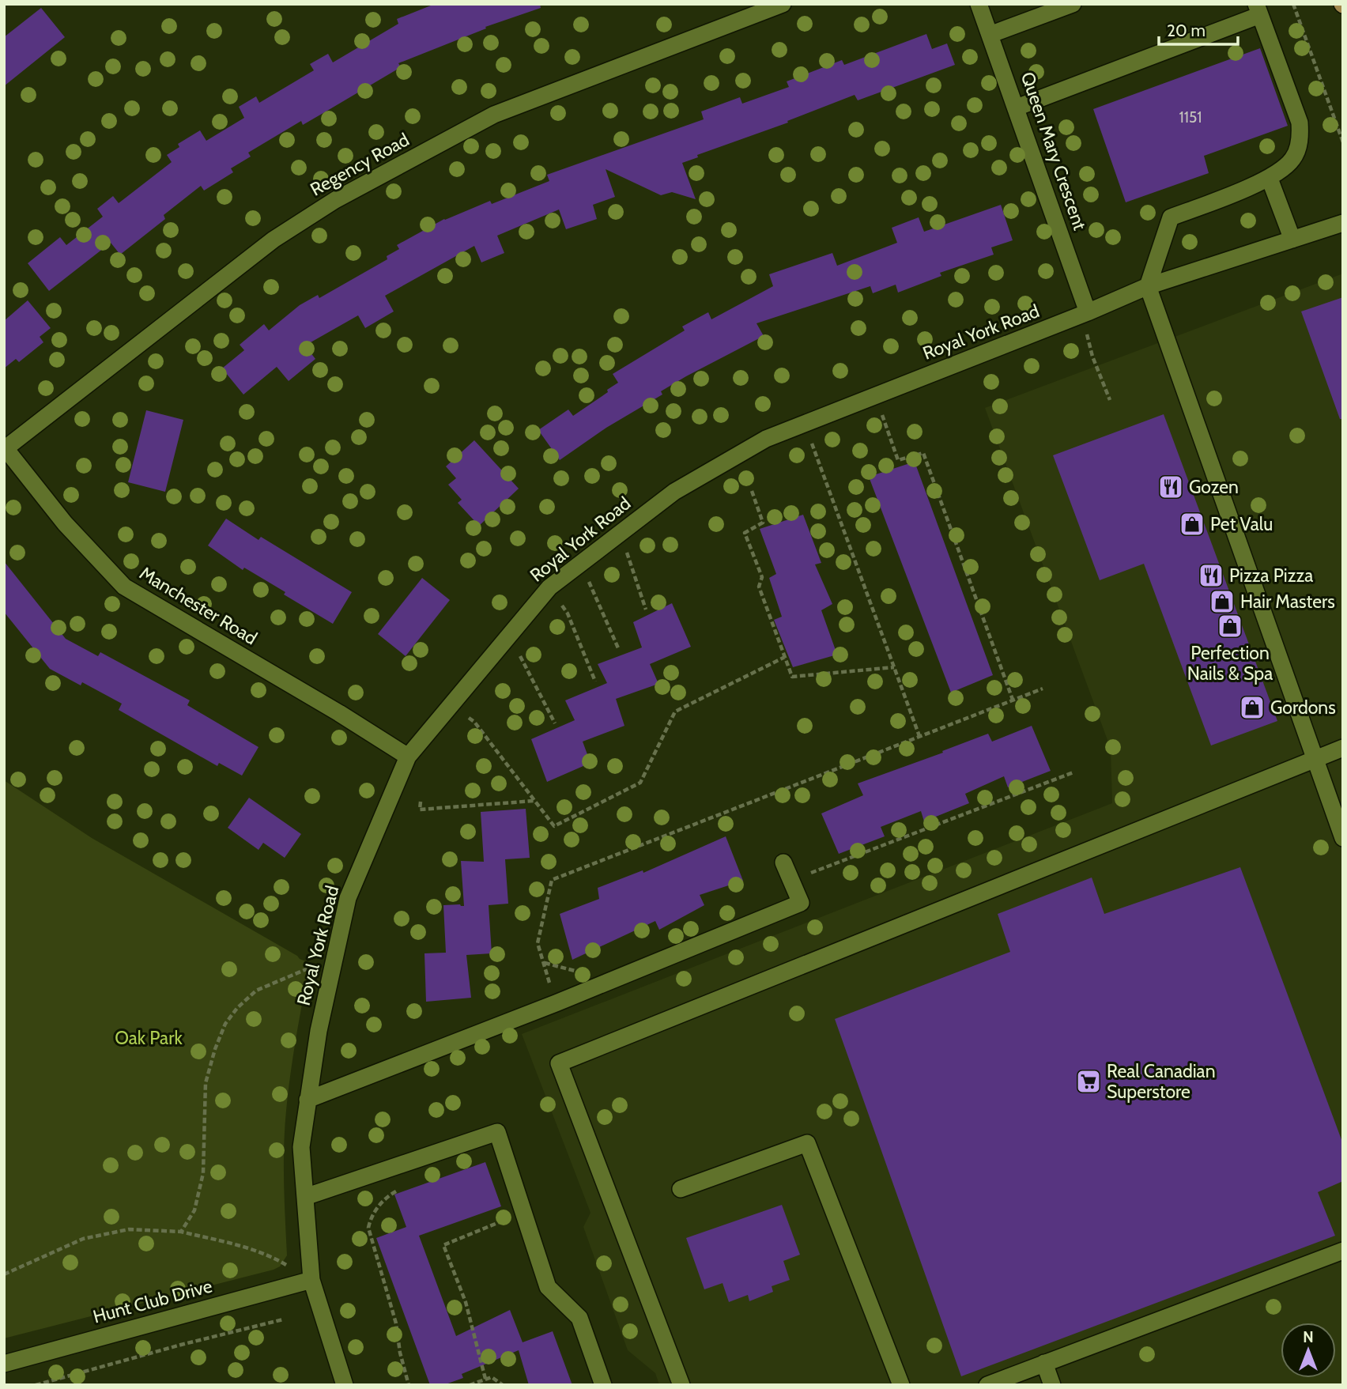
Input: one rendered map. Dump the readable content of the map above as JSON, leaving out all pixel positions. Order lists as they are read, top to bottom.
{
  "streets": {
    "street": [
      "Queen Mary Crescent",
      "Regency Road",
      "Royal York Road",
      "Manchester Road",
      "Hunt Club Drive"
    ]
  },
  "crossings": [
    ["Queen Mary Crescent", "Royal York Road"],
    ["Regency Road", "Manchester Road"],
    ["Royal York Road", "Manchester Road"],
    ["Royal York Road", "Hunt Club Drive"]
  ],
  "parks": ["Oak Park"],
  "places": {
    "restaurant": ["Gozen", "Pizza Pizza"],
    "shop": [
      "Pet Valu",
      "Hair Masters",
      "Perfection Nails & Spa",
      "Gordons"
    ],
    "supermarket": ["Real Canadian Superstore"]
  },
  "house_numbers": ["1151"],
  "scale_bar": "20 m",
  "north": "top"
}
